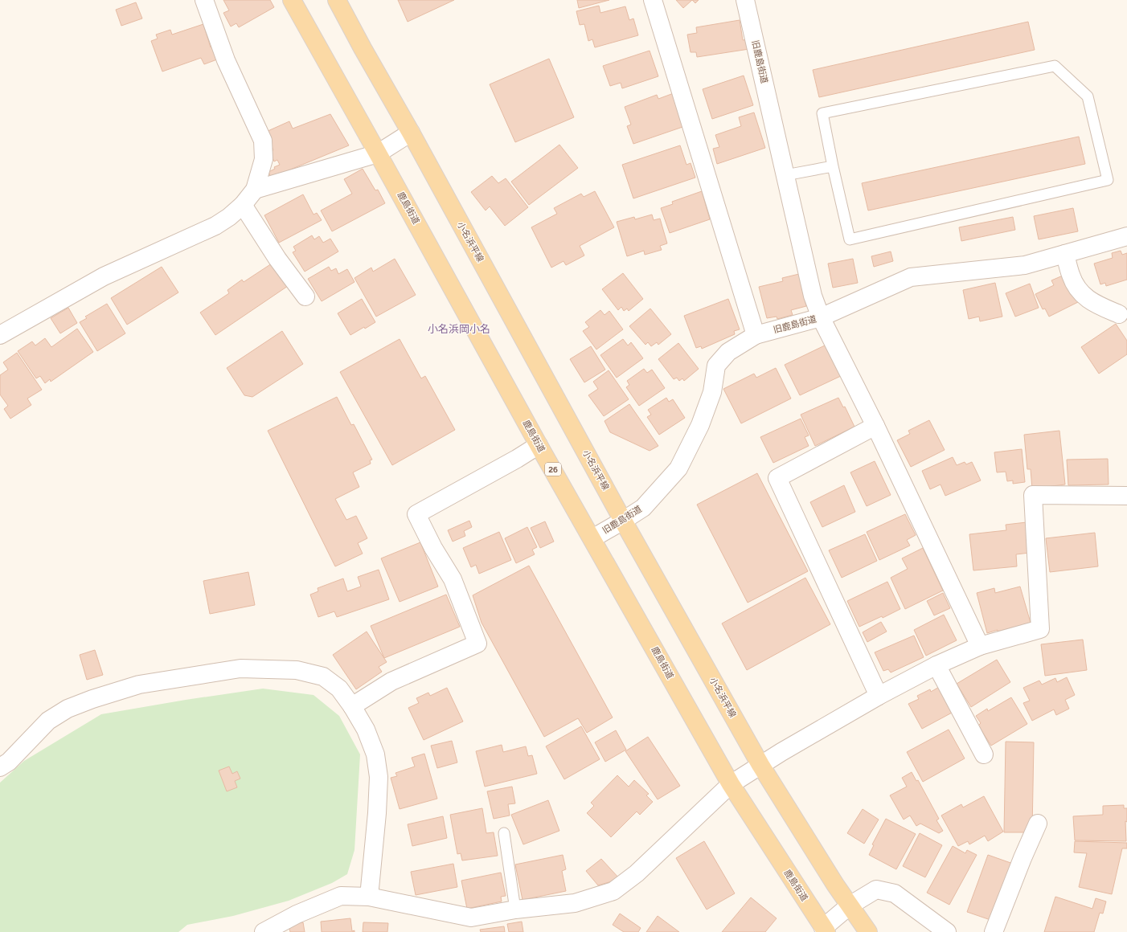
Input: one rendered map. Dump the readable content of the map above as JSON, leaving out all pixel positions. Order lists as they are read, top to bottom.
{
  "streets": {
    "main road": ["鹿島街道", "小名浜平線", "26"],
    "street": ["旧鹿島街道"]
  },
  "crossings": [
    ["旧鹿島街道", "鹿島街道"],
    ["旧鹿島街道", "小名浜平線"]
  ],
  "districts": ["小名浜岡小名"]
}
